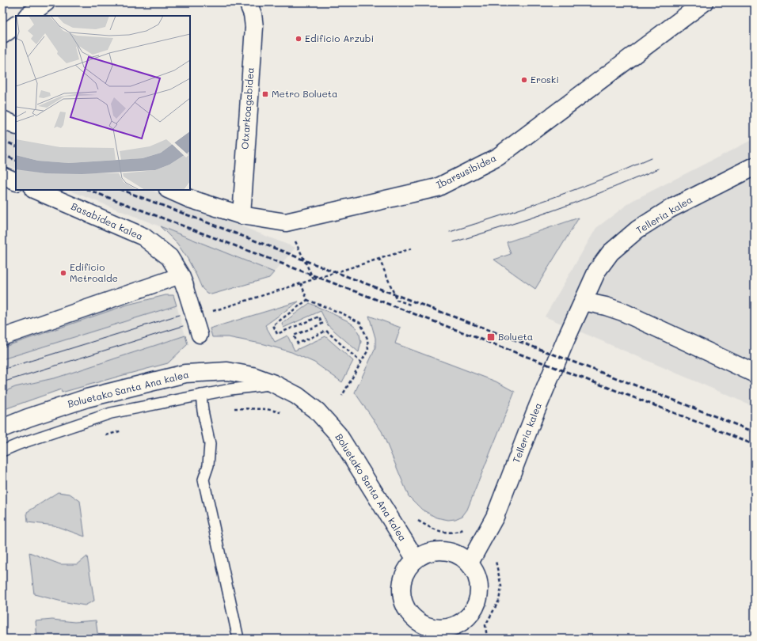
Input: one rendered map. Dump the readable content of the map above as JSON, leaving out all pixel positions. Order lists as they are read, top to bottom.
{
  "streets": {
    "street": [
      "Otxarkoagabidea",
      "Ibarsusibidea",
      "Telleria kalea",
      "Basabidea kalea",
      "Boluetako Santa Ana kalea"
    ]
  },
  "crossings": [
    ["Otxarkoagabidea", "Ibarsusibidea"],
    ["Telleria kalea", "Boluetako Santa Ana kalea"]
  ],
  "places": {
    "other": ["Edificio Arzubi", "Eroski", "Edificio Metroalde"],
    "transit": ["Metro Bolueta", "Bolueta"]
  }
}
